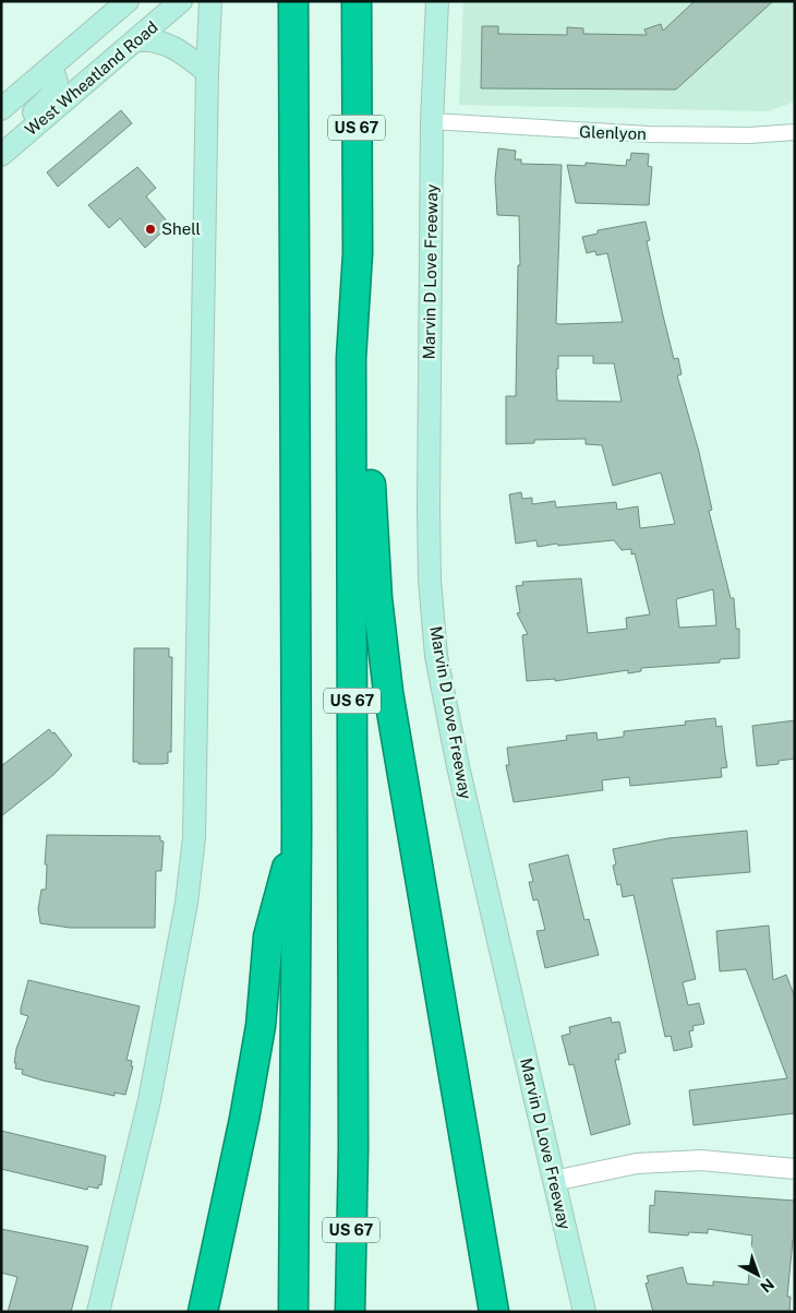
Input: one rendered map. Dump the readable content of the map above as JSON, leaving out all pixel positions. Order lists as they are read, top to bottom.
{
  "streets": {
    "highway": ["US 67"],
    "main road": ["West Wheatland Road", "Marvin D Love Freeway"],
    "street": ["Glenlyon"]
  },
  "crossings": [
    ["Glenlyon", "Marvin D Love Freeway"]
  ],
  "places": ["Shell"],
  "north": "bottom right"
}
